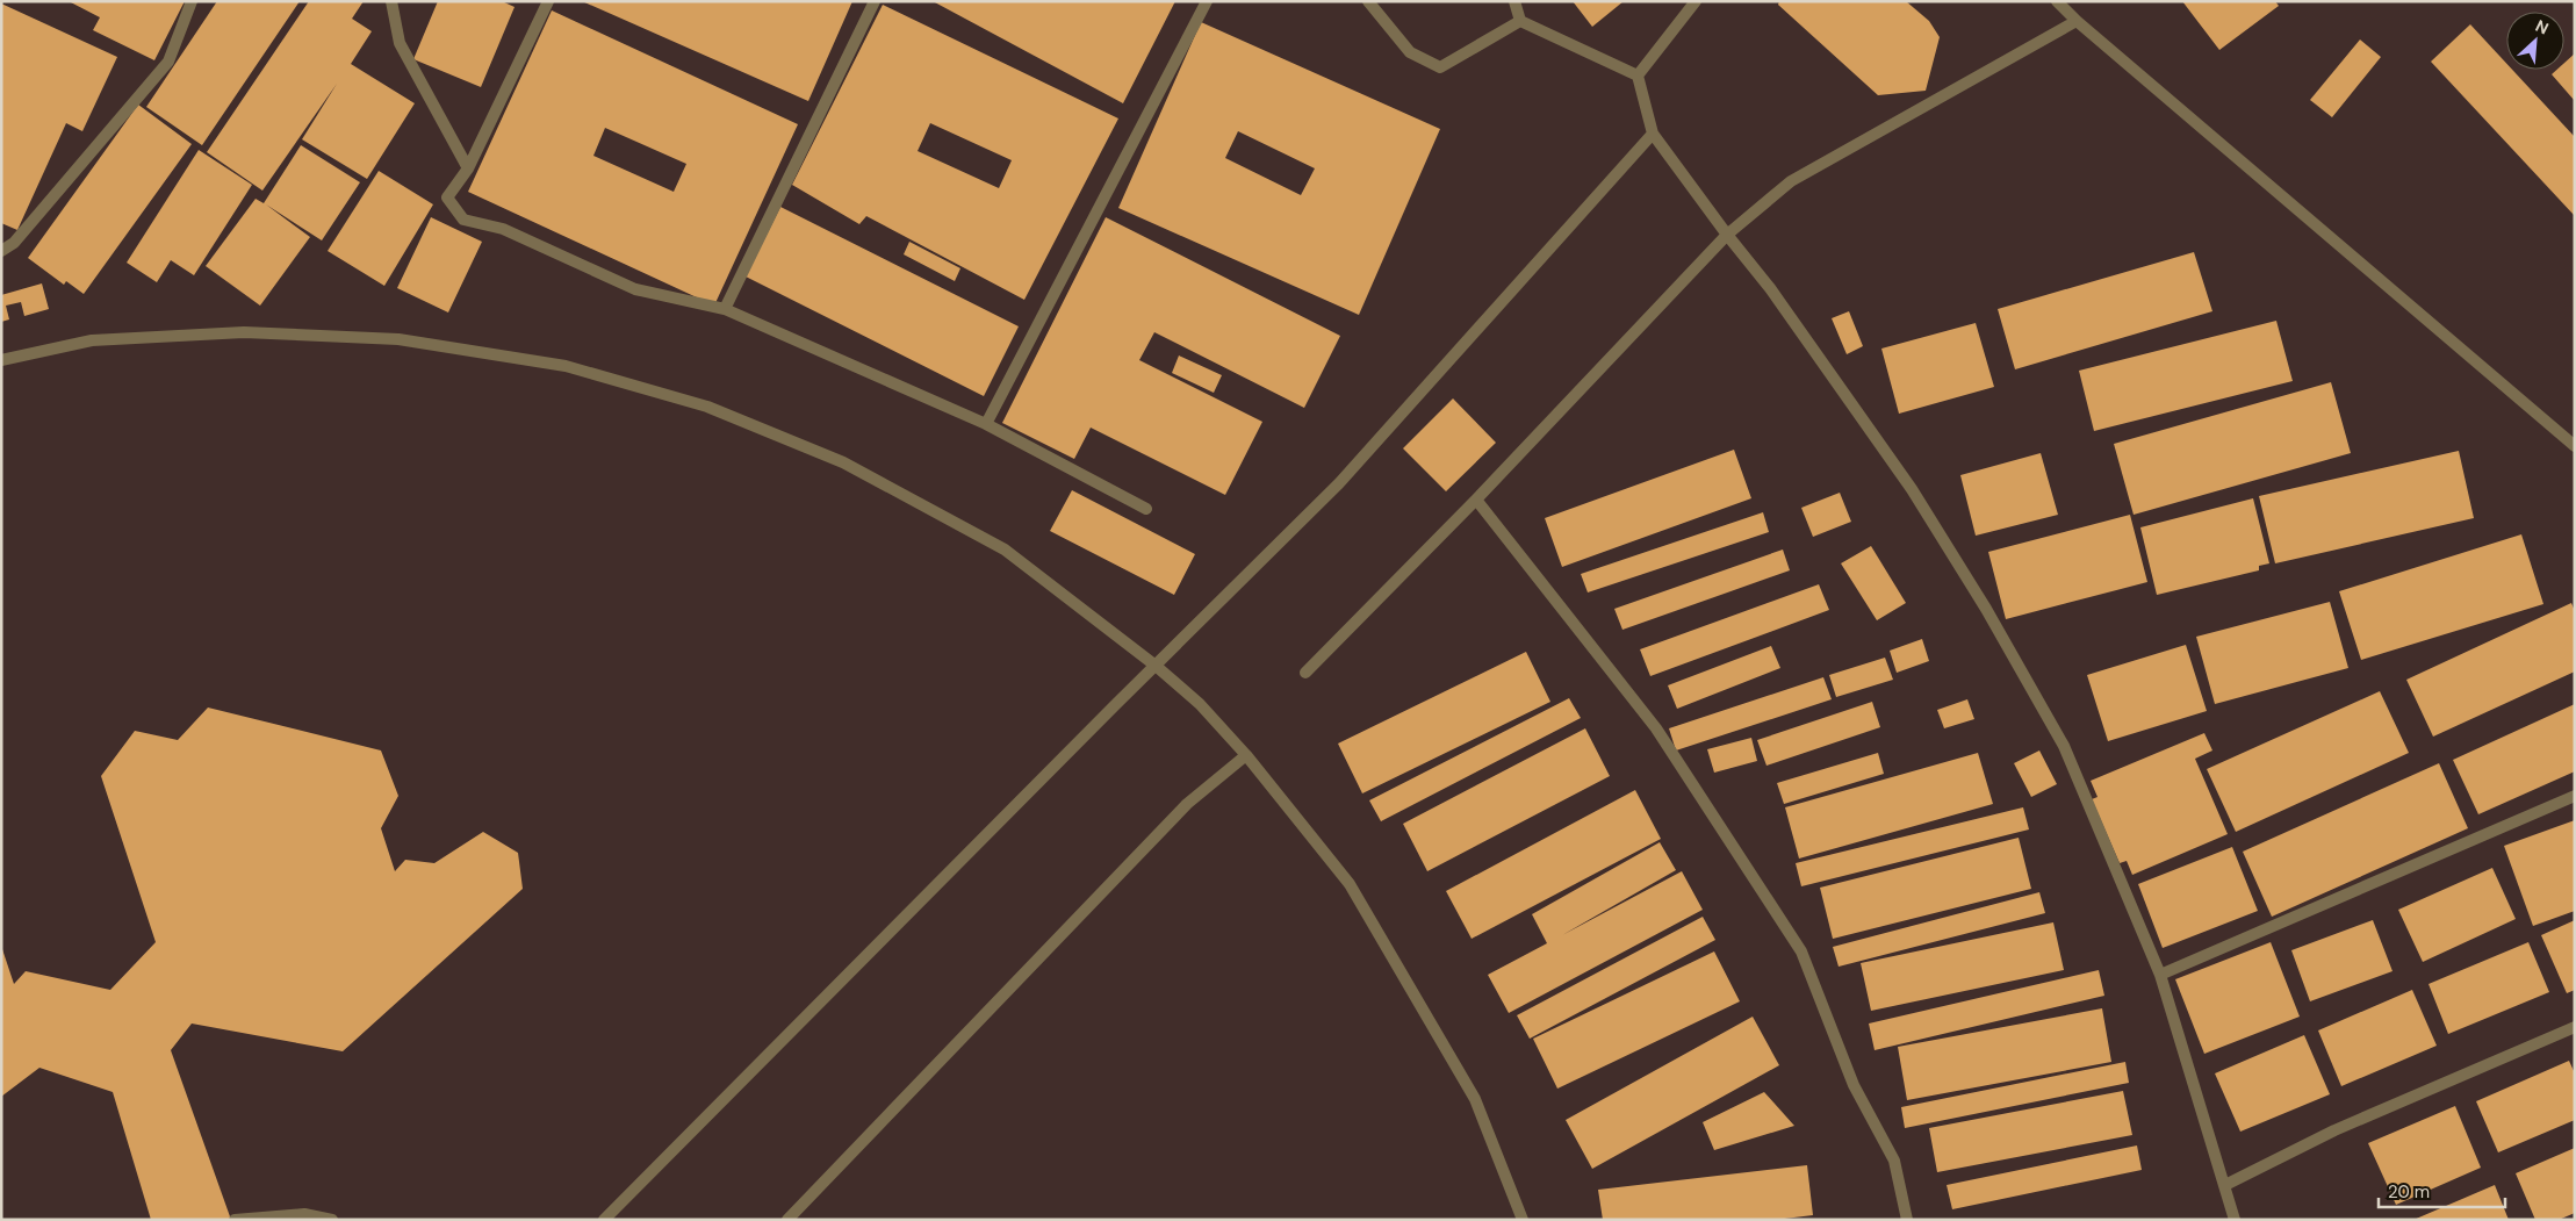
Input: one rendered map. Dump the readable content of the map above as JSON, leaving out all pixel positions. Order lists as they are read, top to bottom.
{
  "scale_bar": "20 m",
  "north": "top right"
}
